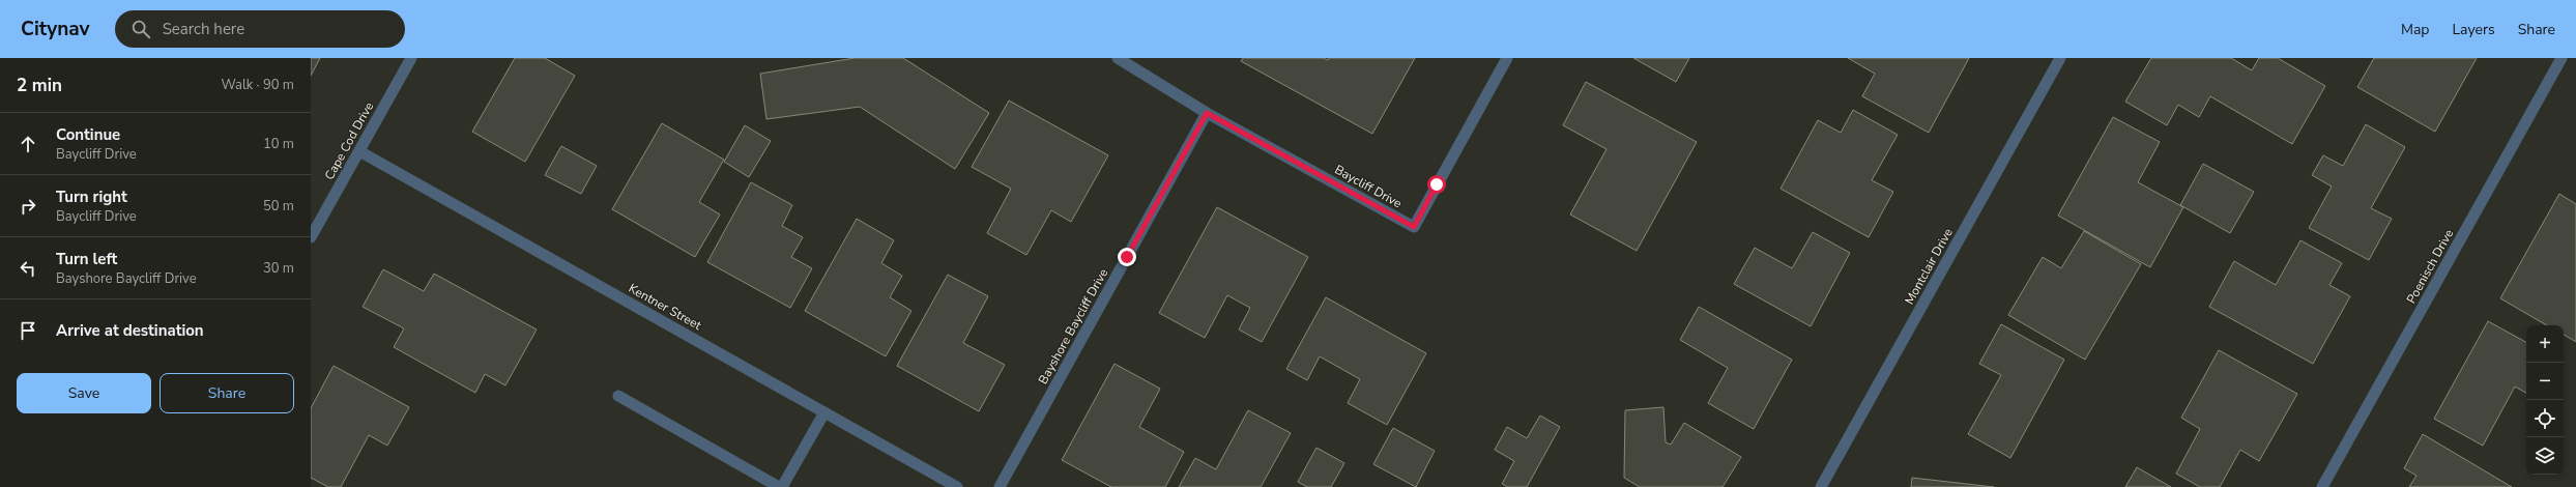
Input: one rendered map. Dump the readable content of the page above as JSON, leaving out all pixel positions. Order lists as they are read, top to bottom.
{
  "streets": {
    "street": [
      "Cape Cod Drive",
      "Baycliff Drive",
      "Montclair Drive",
      "Poenisch Drive",
      "Kentner Street",
      "Bayshore Baycliff Drive"
    ]
  },
  "crossings": [
    ["Cape Cod Drive", "Kentner Street"],
    ["Baycliff Drive", "Bayshore Baycliff Drive"]
  ],
  "page": {
    "header": "Citynav",
    "search": "Search here",
    "nav": ["Map", "Layers", "Share"],
    "heading": ["2 min", "Walk · 90 m"],
    "list": [
      ["Continue", "Baycliff Drive", "10 m"],
      ["Turn right", "Baycliff Drive", "50 m"],
      ["Turn left", "Bayshore Baycliff Drive", "30 m"],
      "Arrive at destination"
    ],
    "map_buttons": ["+", "−"],
    "buttons": ["Save", "Share"]
  }
}
